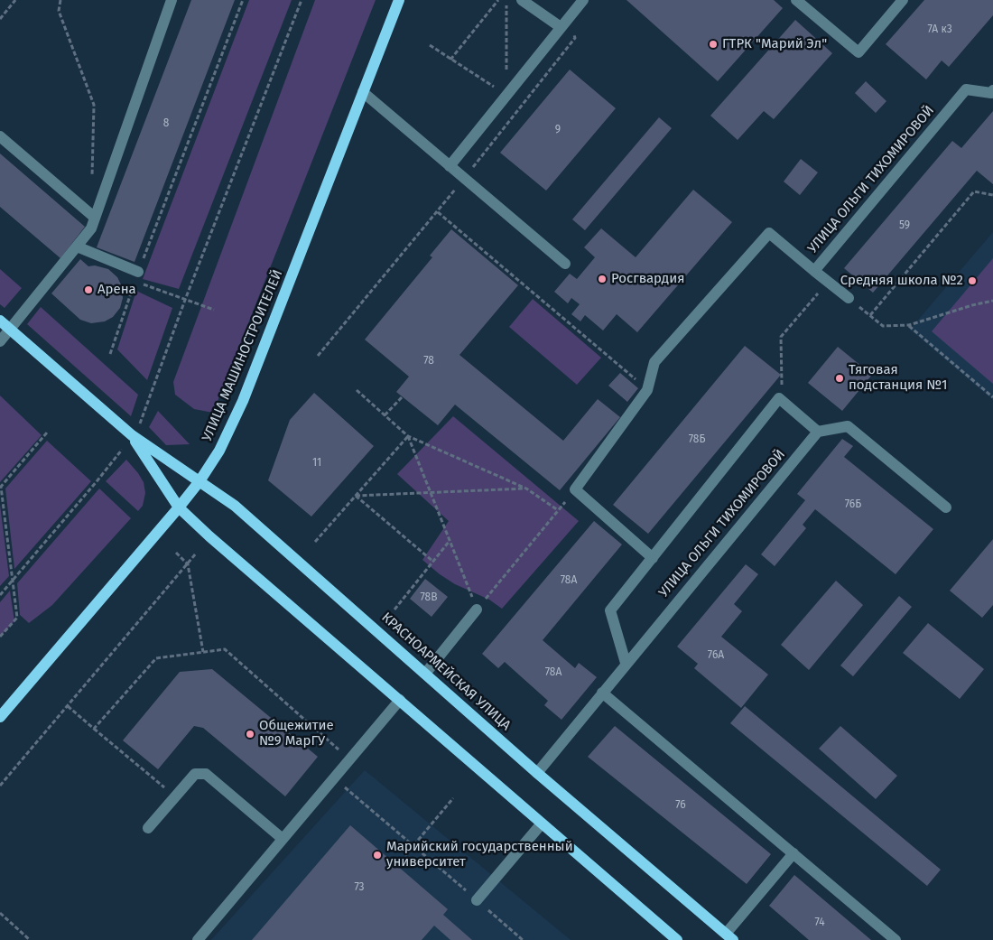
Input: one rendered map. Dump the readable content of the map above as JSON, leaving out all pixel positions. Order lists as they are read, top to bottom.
{
  "streets": {
    "main road": ["УЛИЦА МАШИНОСТРОИТЕЛЕЙ", "КРАСНОАРМЕЙСКАЯ УЛИЦА"],
    "lane": ["УЛИЦА ОЛЬГИ ТИХОМИРОВОЙ"]
  },
  "crossings": [
    ["УЛИЦА ОЛЬГИ ТИХОМИРОВОЙ", "КРАСНОАРМЕЙСКАЯ УЛИЦА"],
    ["УЛИЦА МАШИНОСТРОИТЕЛЕЙ", "КРАСНОАРМЕЙСКАЯ УЛИЦА"]
  ],
  "places": [
    "ГТРК \"Марий Эл\"",
    "Росгвардия",
    "Средняя школа №2",
    "Арена",
    "Тяговая подстанция №1",
    "Общежитие №9 МарГУ",
    "Марийский государственный университет"
  ],
  "house_numbers": [
    "7А к3",
    "8",
    "9",
    "59",
    "78",
    "78Б",
    "11",
    "76Б",
    "78А",
    "78В",
    "76А",
    "78А",
    "76",
    "73",
    "74"
  ]
}
